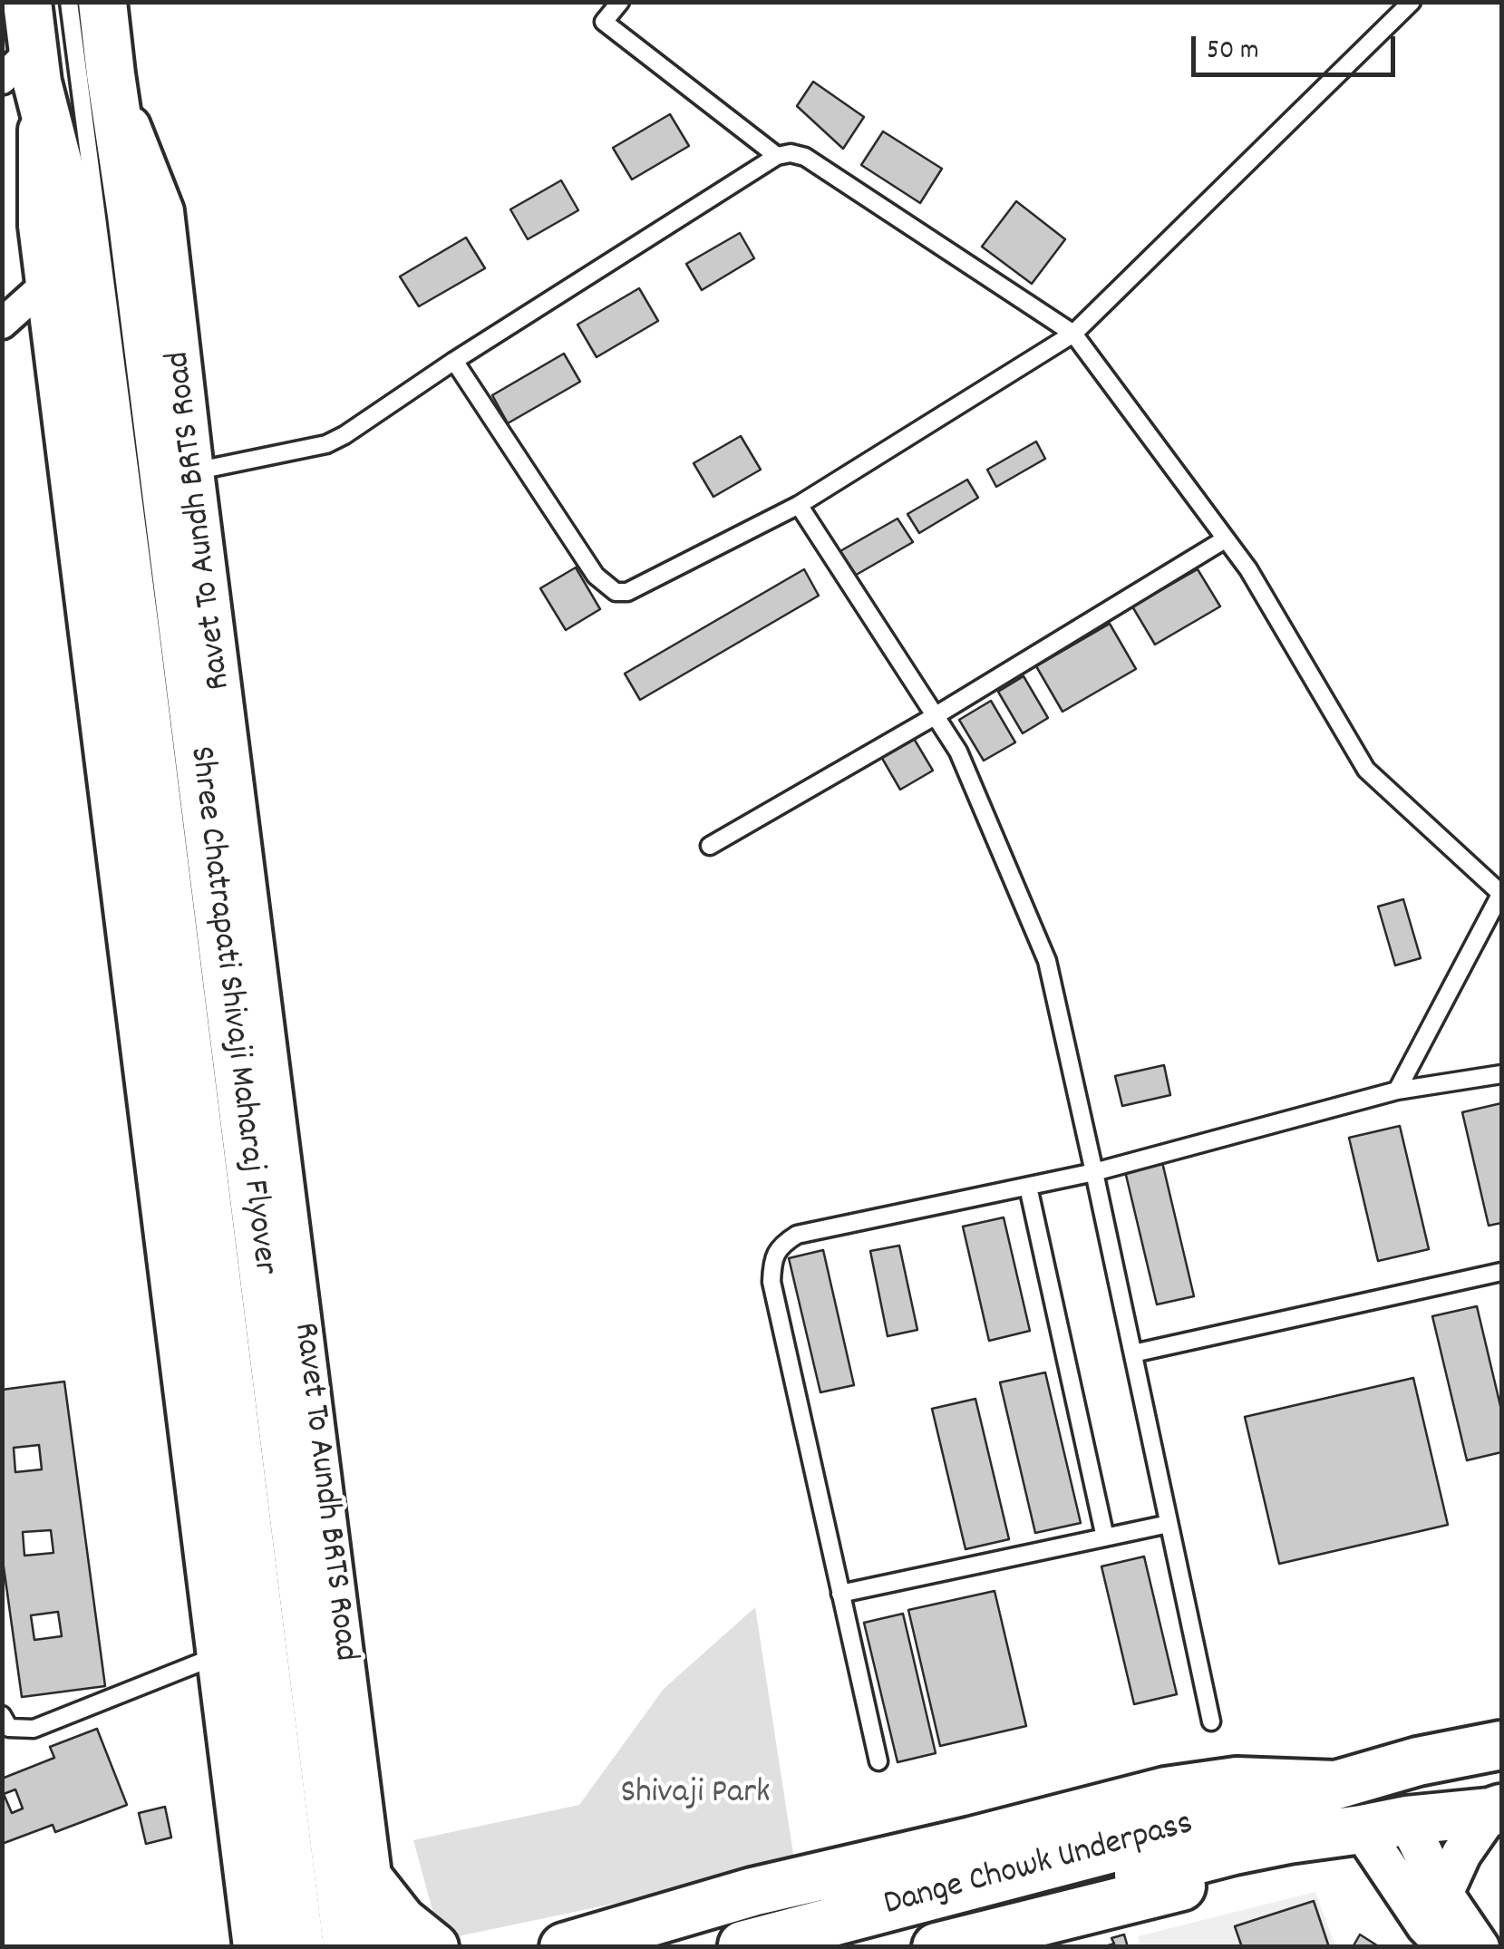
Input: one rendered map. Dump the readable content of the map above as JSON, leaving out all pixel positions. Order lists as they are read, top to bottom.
{
  "streets": {
    "main road": ["Shree Chatrapati Shivaji Maharaj Flyover", "Dange Chowk Underpass"],
    "street": ["Ravet To Aundh BRTS Road"]
  },
  "crossings": [
    ["Ravet To Aundh BRTS Road", "Shree Chatrapati Shivaji Maharaj Flyover"]
  ],
  "parks": ["Shivaji Park"],
  "scale_bar": "50 m"
}
